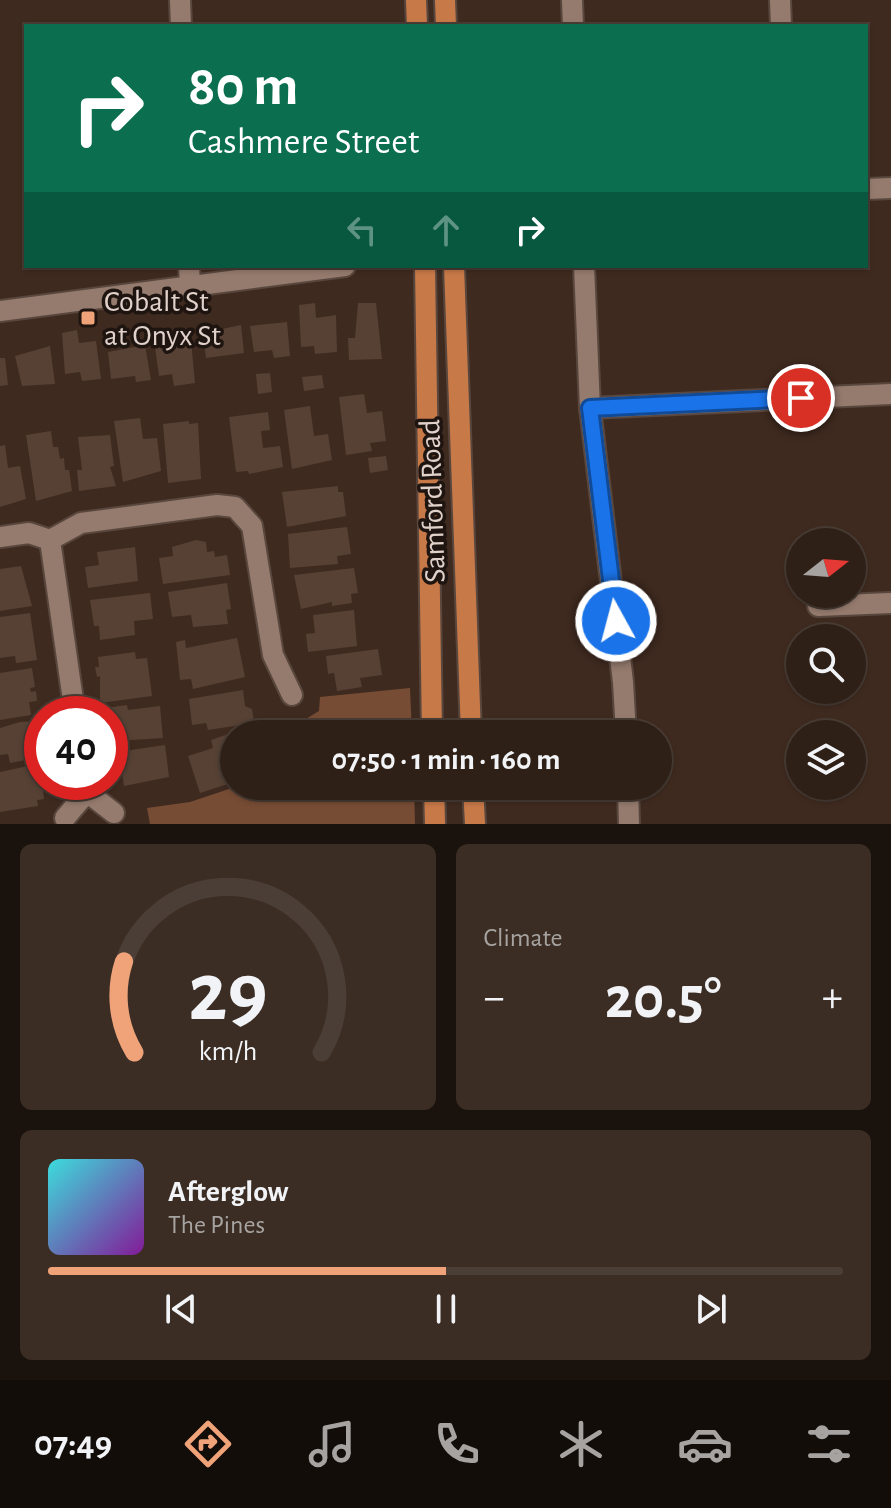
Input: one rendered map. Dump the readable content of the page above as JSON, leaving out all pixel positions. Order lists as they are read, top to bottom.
{
  "streets": {
    "main road": ["Samford Road"]
  },
  "places": {
    "transit": ["Cobalt St at Onyx St"]
  },
  "north": "right",
  "page": {
    "turn": ["80 m", "Cashmere Street"],
    "limit": "40",
    "trip": "07:50 · 1 min · 160 m",
    "tile": "Climate",
    "heat": ["−", "20.5°", "+"],
    "song": ["Afterglow", "The Pines"],
    "tabs": "07:49",
    "gauge": ["29", "km/h"]
  }
}
